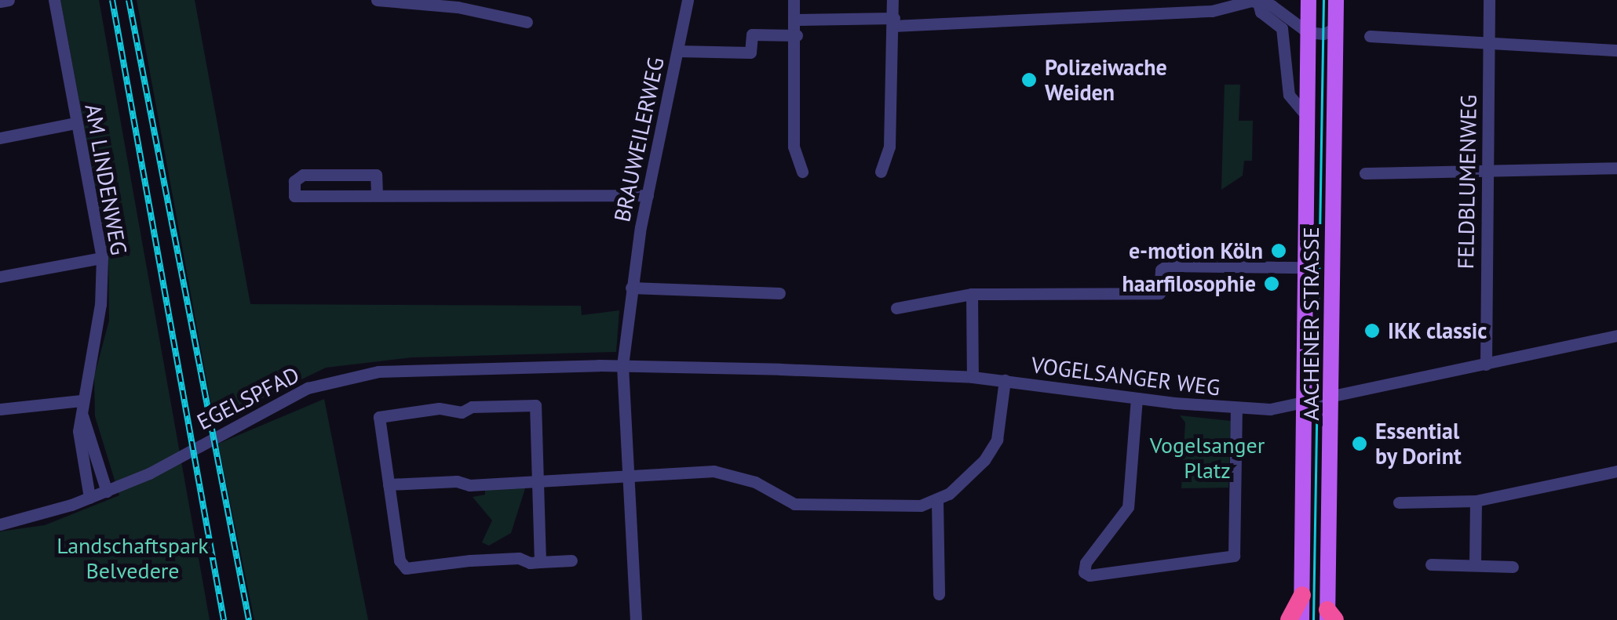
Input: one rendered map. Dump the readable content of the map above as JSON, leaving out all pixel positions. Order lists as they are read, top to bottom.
{
  "streets": {
    "main road": ["AACHENER STRASSE"],
    "street": [
      "BRAUWEILERWEG",
      "AM LINDENWEG",
      "FELDBLUMENWEG",
      "VOGELSANGER WEG",
      "EGELSPFAD"
    ]
  },
  "crossings": [
    ["BRAUWEILERWEG", "VOGELSANGER WEG"],
    ["BRAUWEILERWEG", "EGELSPFAD"],
    ["AM LINDENWEG", "EGELSPFAD"],
    ["FELDBLUMENWEG", "VOGELSANGER WEG"],
    ["AACHENER STRASSE", "VOGELSANGER WEG"],
    ["VOGELSANGER WEG", "EGELSPFAD"]
  ],
  "parks": ["Vogelsanger Platz", "Landschaftspark Belvedere"],
  "places": [
    "Polizeiwache Weiden",
    "e-motion Köln",
    "haarfilosophie",
    "IKK classic",
    "Essential by Dorint"
  ]
}
